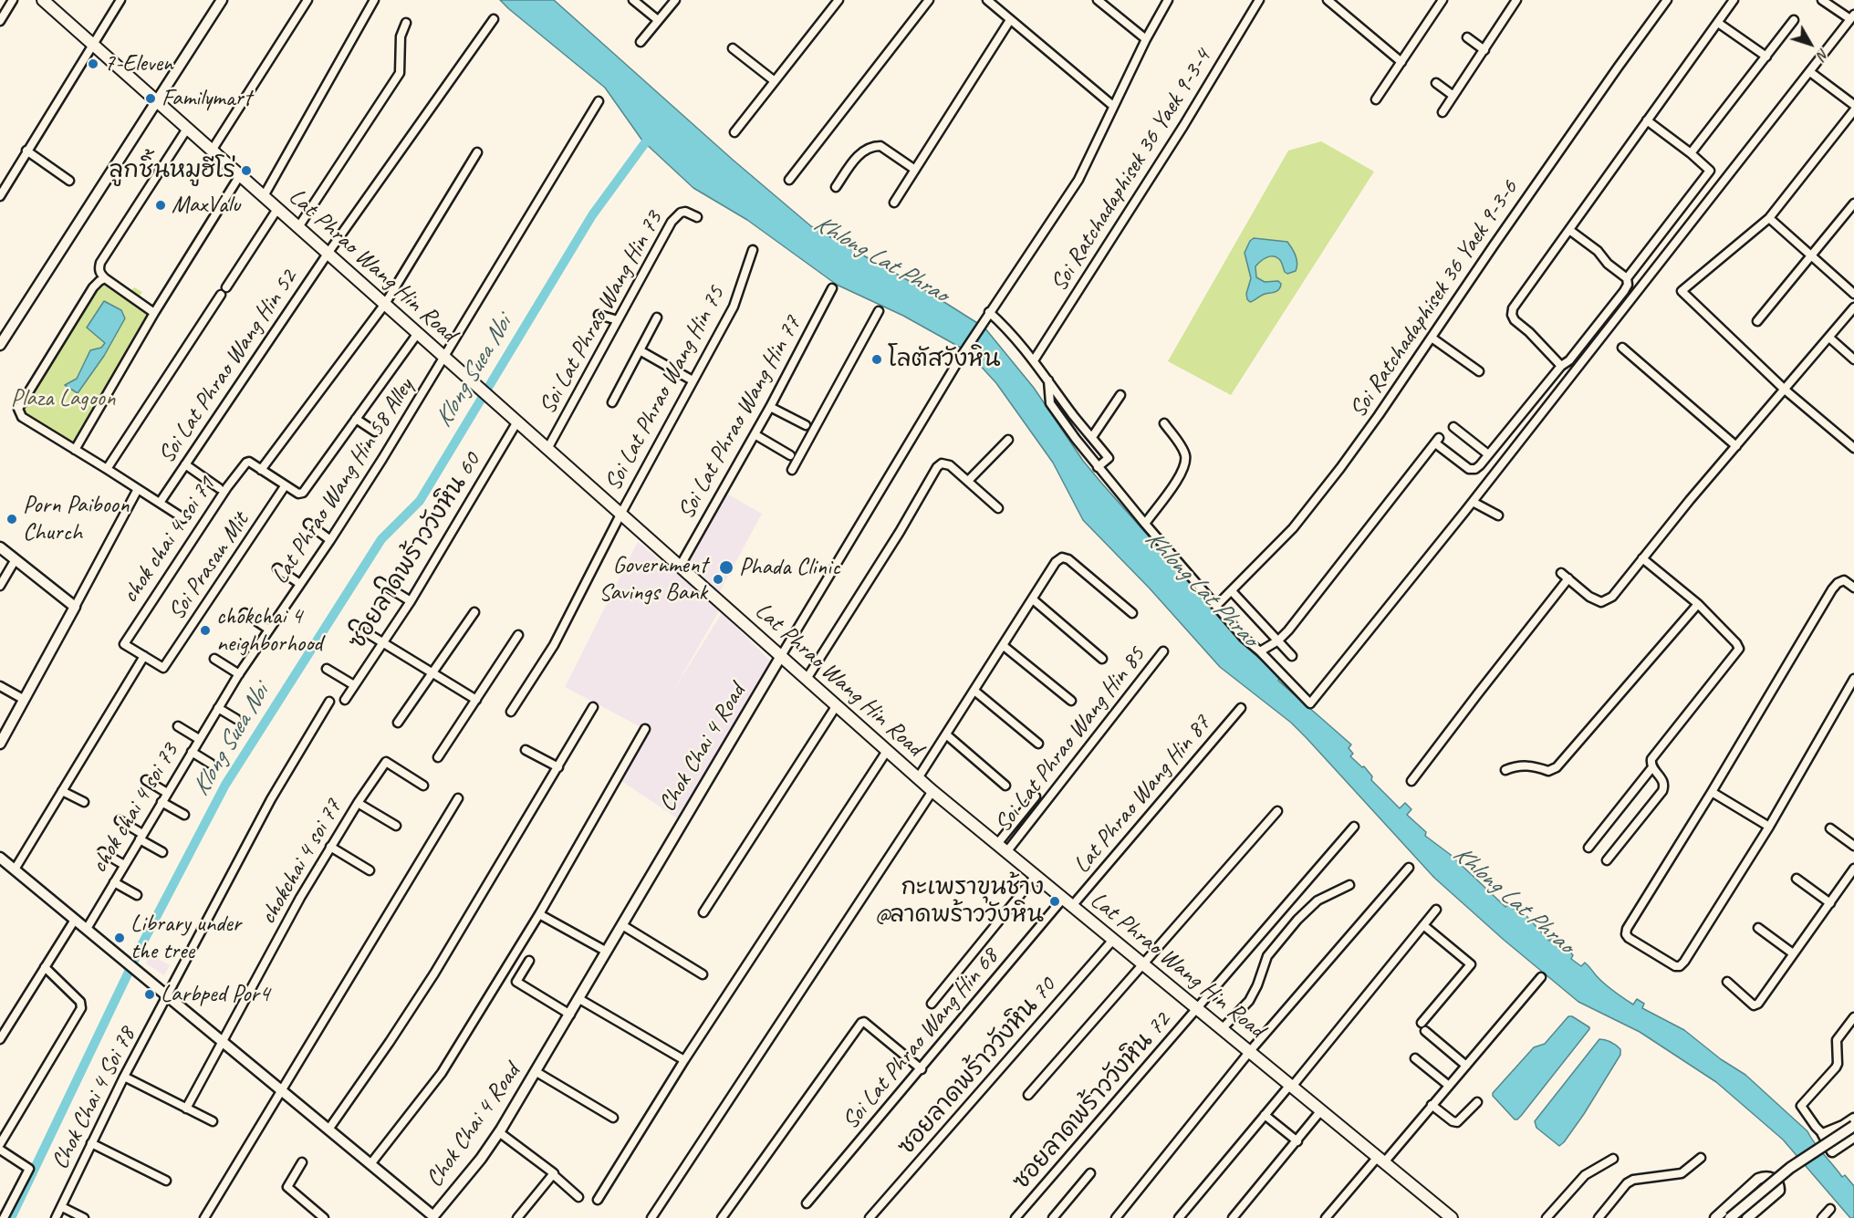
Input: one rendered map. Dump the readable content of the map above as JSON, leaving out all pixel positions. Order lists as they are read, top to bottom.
{
  "streets": {
    "main road": ["Lat Phrao Wang Hin Road"],
    "street": [
      "Soi Ratchadaphisek 36 Yaek 9-3-4",
      "Soi Ratchadaphisek 36 Yaek 9-3-6",
      "Soi Lat Phrao Wang Hin 73",
      "Soi Lat Phrao Wang Hin 52",
      "Soi Lat Phrao Wang Hin 75",
      "Soi Lat Phrao Wang Hin 77",
      "Lat Phrao Wang Hin 58 Alley",
      "chok chai 4 soi 71",
      "ซอยลาดพร้าววังหิน 60",
      "Soi Prasan Mit",
      "Soi Lat Phrao Wang Hin 85",
      "Chok Chai 4 Road",
      "Lat Phrao Wang Hin 87",
      "chok chai 4 soi 73",
      "chokchai 4 soi 77",
      "Soi Lat Phrao Wang Hin 68",
      "ซอยลาดพร้าววังหิน 70",
      "Chok Chai 4 Soi 78",
      "ซอยลาดพร้าววังหิน 72"
    ]
  },
  "crossings": [
    ["Lat Phrao Wang Hin Road", "Soi Lat Phrao Wang Hin 73"],
    ["Lat Phrao Wang Hin Road", "Soi Lat Phrao Wang Hin 52"],
    ["Lat Phrao Wang Hin Road", "Soi Lat Phrao Wang Hin 75"],
    ["Lat Phrao Wang Hin Road", "Soi Lat Phrao Wang Hin 77"],
    ["Lat Phrao Wang Hin Road", "Lat Phrao Wang Hin 58 Alley"],
    ["Lat Phrao Wang Hin Road", "ซอยลาดพร้าววังหิน 60"],
    ["Lat Phrao Wang Hin Road", "Soi Lat Phrao Wang Hin 85"],
    ["Lat Phrao Wang Hin Road", "Chok Chai 4 Road"],
    ["Lat Phrao Wang Hin Road", "Lat Phrao Wang Hin 87"],
    ["Lat Phrao Wang Hin Road", "Soi Lat Phrao Wang Hin 68"],
    ["Lat Phrao Wang Hin Road", "ซอยลาดพร้าววังหิน 70"],
    ["Lat Phrao Wang Hin Road", "ซอยลาดพร้าววังหิน 72"],
    ["Lat Phrao Wang Hin 58 Alley", "chok chai 4 soi 73"],
    ["chok chai 4 soi 71", "Soi Prasan Mit"],
    ["Chok Chai 4 Road", "chok chai 4 soi 73"],
    ["Chok Chai 4 Road", "chokchai 4 soi 77"],
    ["Chok Chai 4 Road", "Chok Chai 4 Soi 78"],
    ["Lat Phrao Wang Hin 87", "Soi Lat Phrao Wang Hin 68"],
    ["chokchai 4 soi 77", "Chok Chai 4 Soi 78"]
  ],
  "water": ["Khlong Lat Phrao", "Klong Suea Noi"],
  "parks": ["Plaza Lagoon"],
  "places": [
    "7-Eleven",
    "Familymart",
    "ลูกชิ้นหมูฮีโร่",
    "MaxValu",
    "โลตัสวังหิน",
    "Porn Paiboon Church",
    "Phada Clinic",
    "Government Savings Bank",
    "chokchai 4 neighborhood",
    "กะเพราขุนช้าง @ลาดพร้าววังหิน",
    "Library under the tree",
    "Larbped Por4"
  ],
  "north": "bottom right"
}
